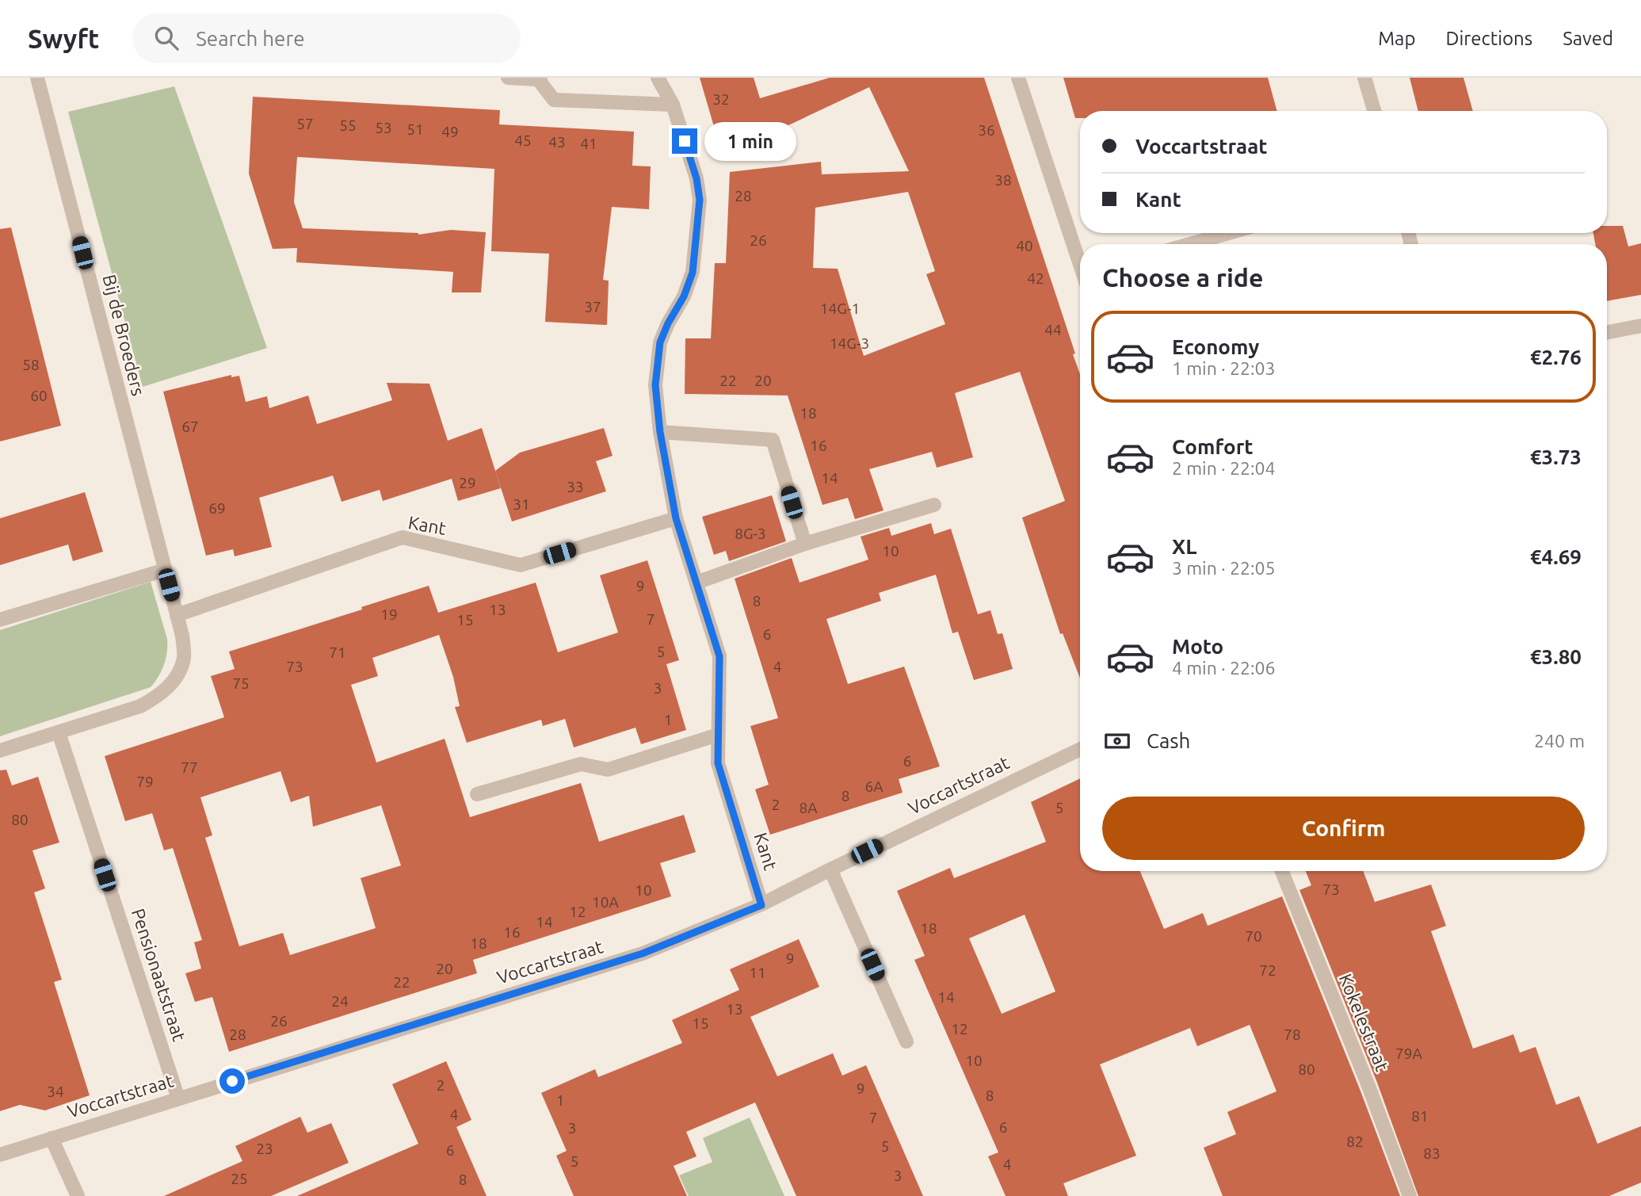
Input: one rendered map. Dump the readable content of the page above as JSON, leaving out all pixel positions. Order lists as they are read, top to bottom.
{
  "streets": {
    "street": [
      "Bij de Broeders",
      "Kant",
      "Voccartstraat",
      "Pensionaatstraat",
      "Kokelestraat"
    ]
  },
  "crossings": [
    ["Bij de Broeders", "Kant"],
    ["Bij de Broeders", "Pensionaatstraat"],
    ["Kant", "Voccartstraat"],
    ["Voccartstraat", "Pensionaatstraat"]
  ],
  "house_numbers": [
    "32",
    "57",
    "55",
    "53",
    "51",
    "36",
    "49",
    "45",
    "43",
    "41",
    "38",
    "28",
    "26",
    "40",
    "42",
    "37",
    "14G-1",
    "44",
    "14G-3",
    "58",
    "22",
    "20",
    "60",
    "18",
    "67",
    "16",
    "14",
    "29",
    "33",
    "31",
    "69",
    "8G-3",
    "10",
    "9",
    "8",
    "13",
    "19",
    "7",
    "15",
    "6",
    "5",
    "71",
    "73",
    "4",
    "75",
    "3",
    "1",
    "6",
    "77",
    "79",
    "6A",
    "8",
    "2",
    "8A",
    "5",
    "80",
    "73",
    "10",
    "10A",
    "12",
    "14",
    "18",
    "16",
    "70",
    "18",
    "9",
    "20",
    "72",
    "11",
    "22",
    "14",
    "24",
    "13",
    "26",
    "15",
    "12",
    "28",
    "78",
    "79A",
    "10",
    "80",
    "2",
    "9",
    "34",
    "8",
    "1",
    "4",
    "81",
    "7",
    "6",
    "3",
    "82",
    "5",
    "23",
    "6",
    "83",
    "5",
    "4",
    "3",
    "25",
    "8"
  ],
  "page": {
    "header": "Swyft",
    "search": "Search here",
    "nav": ["Map", "Directions", "Saved"],
    "banner": ["Voccartstraat", "Kant"],
    "bubble": "1 min",
    "heading": "Choose a ride",
    "list": [
      {
        "name": "Economy",
        "note": "1 min · 22:03",
        "value": "€2.76"
      },
      {
        "name": "Comfort",
        "note": "2 min · 22:04",
        "value": "€3.73"
      },
      {
        "name": "XL",
        "note": "3 min · 22:05",
        "value": "€4.69"
      },
      {
        "name": "Moto",
        "note": "4 min · 22:06",
        "value": "€3.80"
      }
    ],
    "pay": ["Cash", "240 m"],
    "buttons": "Confirm"
  }
}
